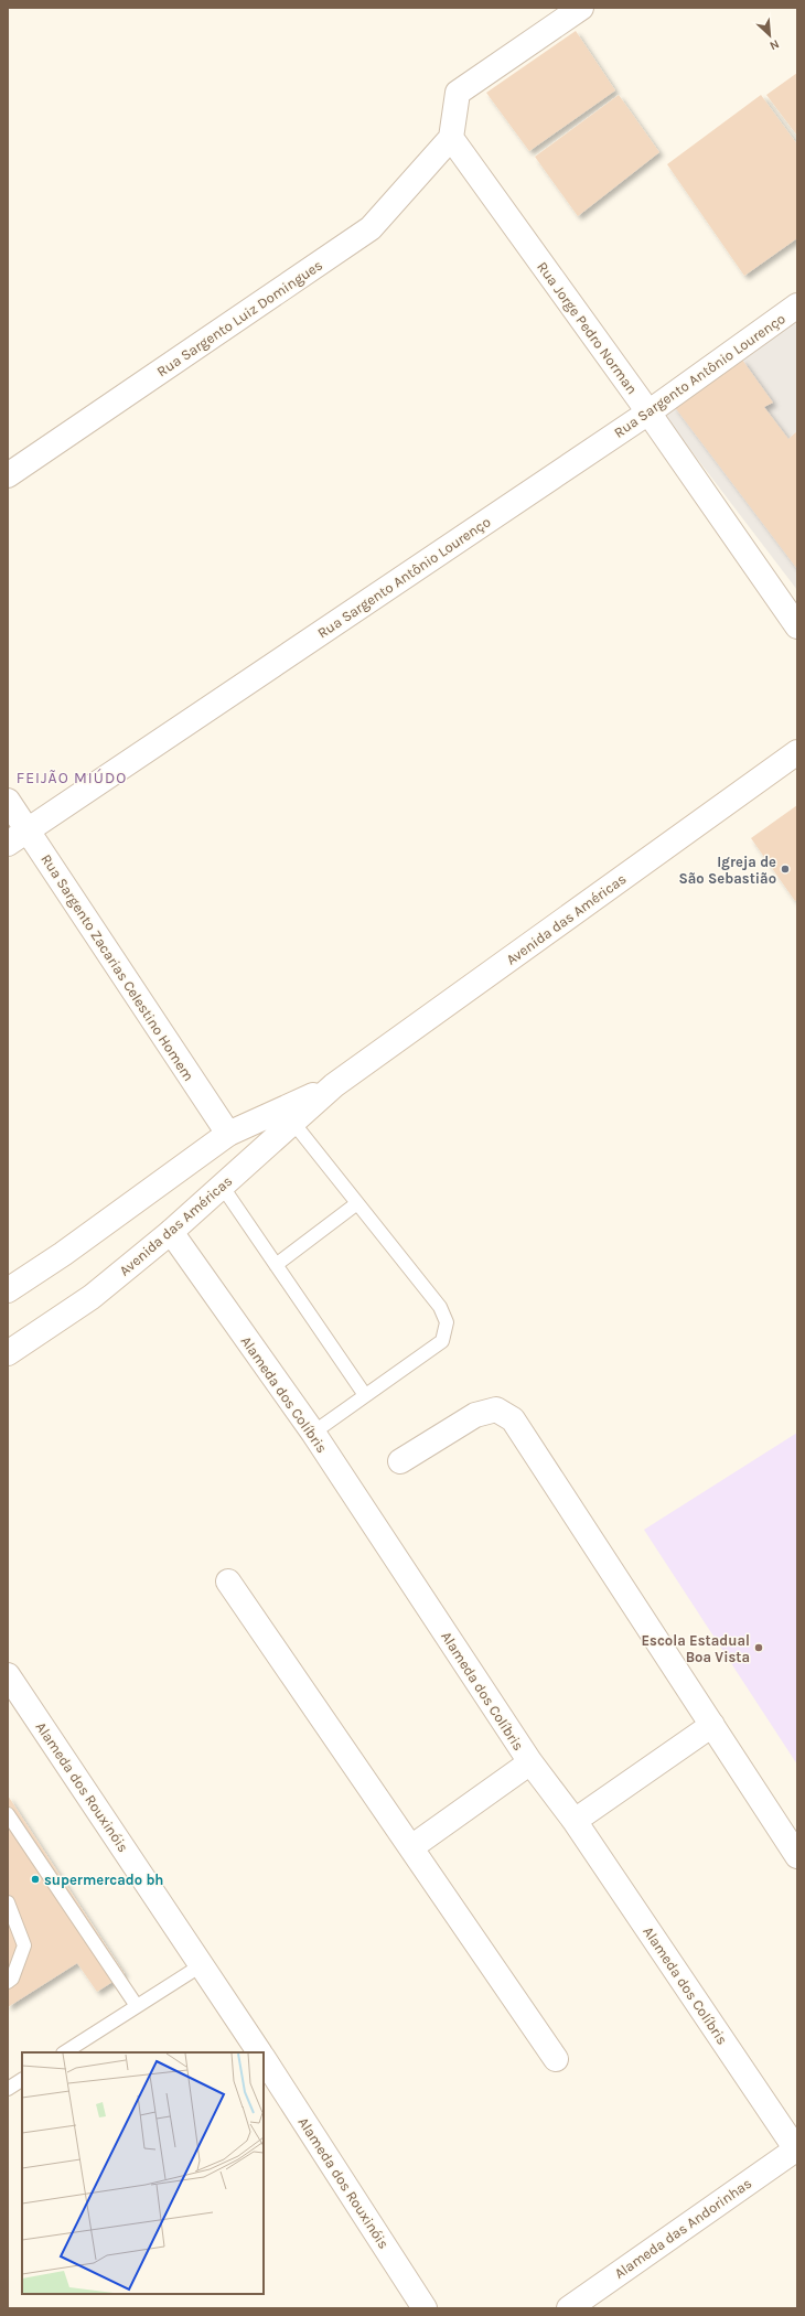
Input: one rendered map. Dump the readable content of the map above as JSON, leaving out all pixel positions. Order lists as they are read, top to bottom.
{
  "streets": {
    "street": [
      "Rua Sargento Luiz Domingues",
      "Rua Jorge Pedro Norman",
      "Rua Sargento Antônio Lourenço",
      "Avenida das Américas",
      "Rua Sargento Zacarias Celestino Homem",
      "Alameda dos Colíbris",
      "Alameda dos Rouxinóis",
      "Alameda das Andorinhas"
    ]
  },
  "crossings": [
    ["Rua Sargento Luiz Domingues", "Rua Jorge Pedro Norman"],
    ["Rua Jorge Pedro Norman", "Rua Sargento Antônio Lourenço"],
    ["Rua Sargento Antônio Lourenço", "Rua Sargento Zacarias Celestino Homem"],
    ["Avenida das Américas", "Rua Sargento Zacarias Celestino Homem"],
    ["Avenida das Américas", "Alameda dos Colíbris"],
    ["Alameda dos Colíbris", "Alameda das Andorinhas"]
  ],
  "districts": ["FEIJÃO MIÚDO"],
  "places": ["Igreja de São Sebastião", "Escola Estadual Boa Vista", "supermercado bh"],
  "north": "bottom right"
}
